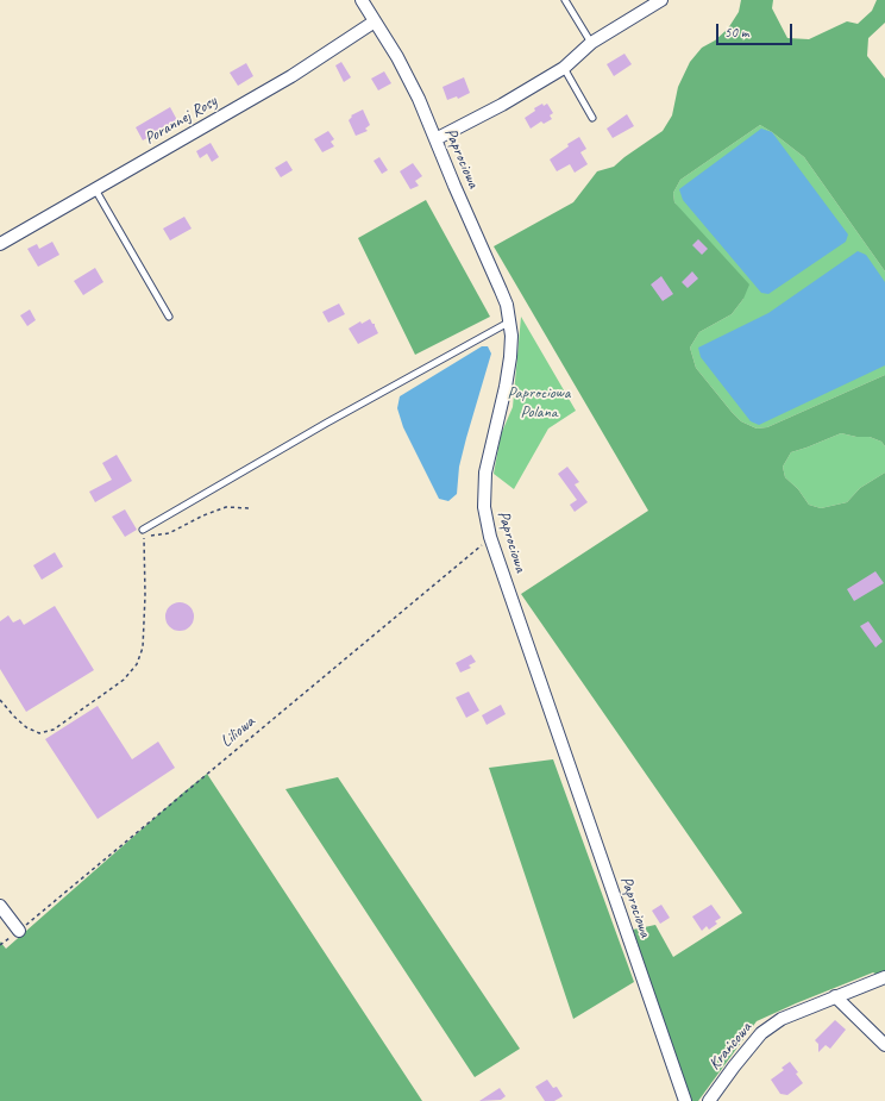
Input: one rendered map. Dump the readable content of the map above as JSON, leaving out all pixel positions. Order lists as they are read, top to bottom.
{
  "streets": {
    "street": ["Porannej Rosy", "Paprociowa", "Krańcowa"],
    "path": ["Liliowa"]
  },
  "crossings": [
    ["Porannej Rosy", "Paprociowa"],
    ["Paprociowa", "Liliowa"]
  ],
  "parks": ["Paprociowa Polana"],
  "scale_bar": "50 m"
}
